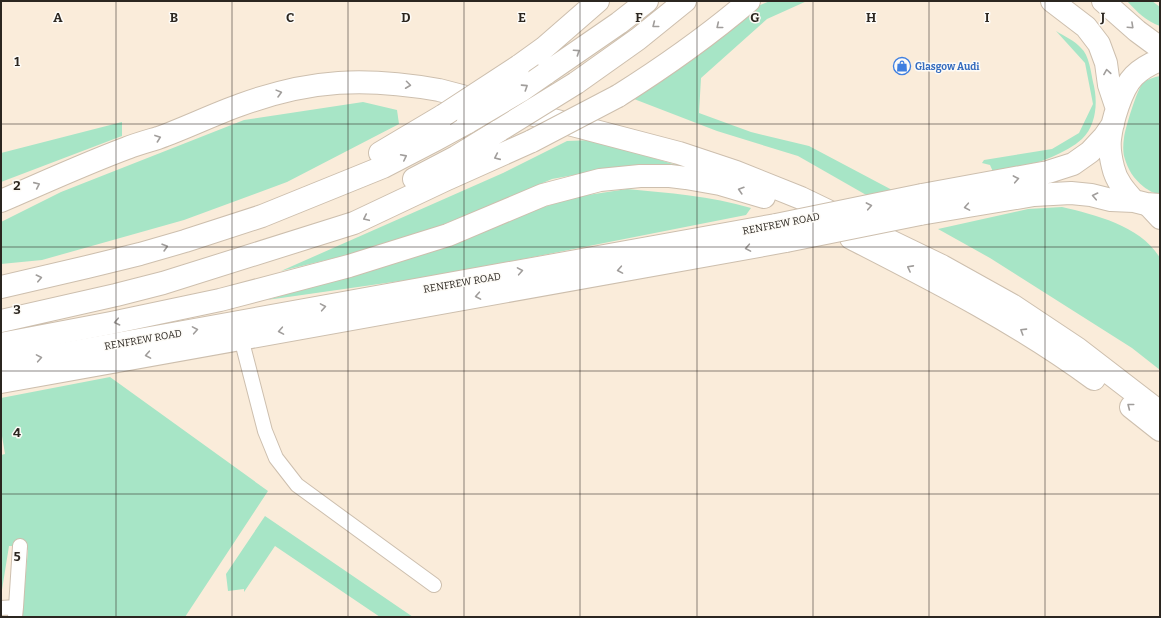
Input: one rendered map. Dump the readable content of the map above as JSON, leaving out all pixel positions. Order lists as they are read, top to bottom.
{
  "streets": {
    "main road": ["RENFREW ROAD"]
  },
  "places": {
    "shop": ["Glasgow Audi"]
  },
  "grid": {
    "columns": [
      "A",
      "B",
      "C",
      "D",
      "E",
      "F",
      "G",
      "H",
      "I",
      "J"
    ],
    "rows": [
      "1",
      "2",
      "3",
      "4",
      "5"
    ]
  }
}
